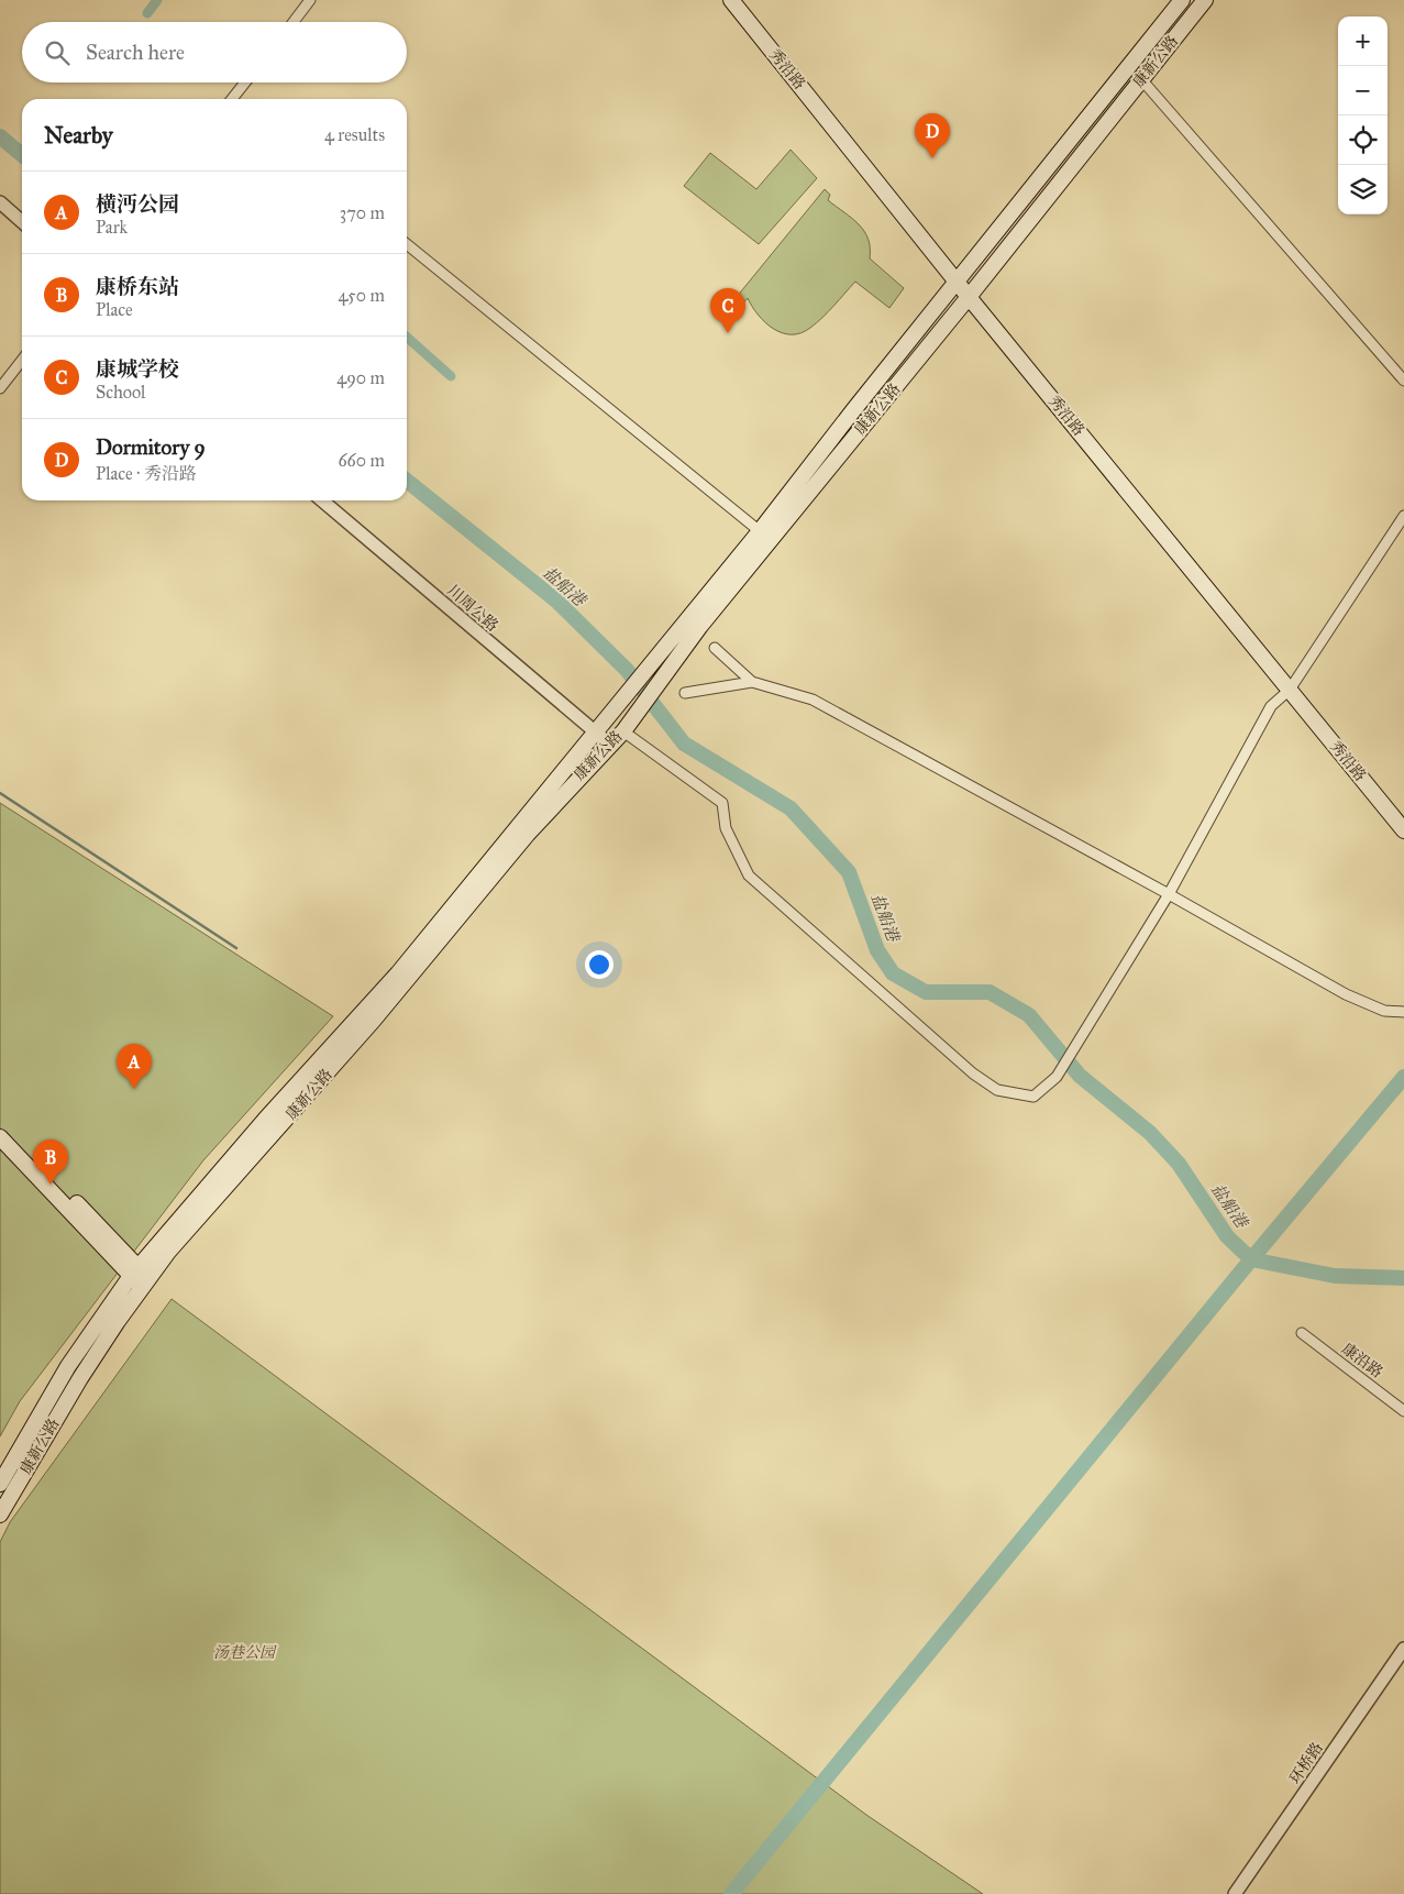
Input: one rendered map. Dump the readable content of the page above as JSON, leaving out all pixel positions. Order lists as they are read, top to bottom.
{
  "streets": {
    "main road": ["康新公路", "秀沿路"],
    "street": ["川周公路", "康沿路", "环桥路"]
  },
  "crossings": [
    ["康新公路", "秀沿路"],
    ["康新公路", "川周公路"]
  ],
  "water": ["盐船港"],
  "parks": ["汤巷公园"],
  "page": {
    "map_buttons": ["+", "−"],
    "search": "Search here",
    "heading": ["Nearby", "4 results"],
    "pins": [
      "D",
      "C",
      "A",
      "B"
    ],
    "list": [
      {
        "mark": "A",
        "name": "横沔公园",
        "note": "Park",
        "value": "370 m"
      },
      {
        "mark": "B",
        "name": "康桥东站",
        "note": "Place",
        "value": "450 m"
      },
      {
        "mark": "C",
        "name": "康城学校",
        "note": "School",
        "value": "490 m"
      },
      {
        "mark": "D",
        "name": "Dormitory 9",
        "note": "Place · 秀沿路",
        "value": "660 m"
      }
    ]
  }
}
